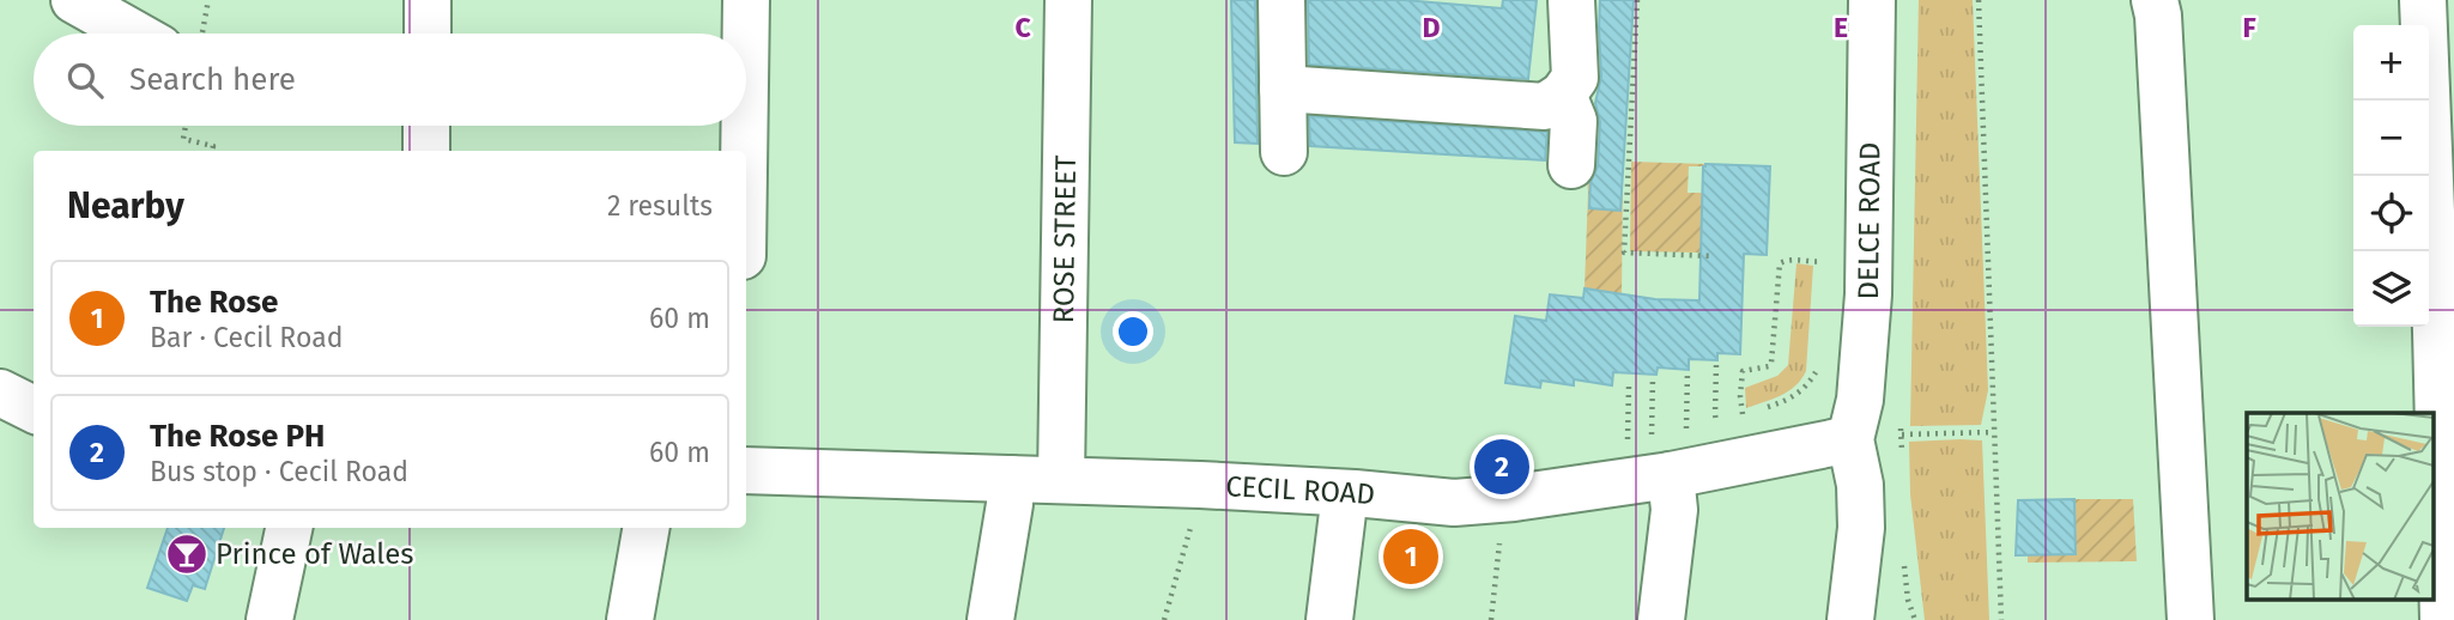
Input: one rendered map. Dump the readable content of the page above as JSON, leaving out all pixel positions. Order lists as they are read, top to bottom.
{
  "streets": {
    "street": ["DELCE ROAD", "ROSE STREET", "CECIL ROAD"]
  },
  "crossings": [
    ["DELCE ROAD", "CECIL ROAD"],
    ["ROSE STREET", "CECIL ROAD"]
  ],
  "places": {
    "bar": ["Prince of Wales"]
  },
  "page": {
    "map_buttons": ["+", "−"],
    "search": "Search here",
    "heading": ["Nearby", "2 results"],
    "list": [
      {
        "mark": "1",
        "name": "The Rose",
        "note": "Bar · Cecil Road",
        "value": "60 m"
      },
      {
        "mark": "2",
        "name": "The Rose PH",
        "note": "Bus stop · Cecil Road",
        "value": "60 m"
      }
    ],
    "pins": ["2", "1"]
  },
  "grid": {
    "columns": [
      "C",
      "D",
      "E",
      "F"
    ]
  }
}
